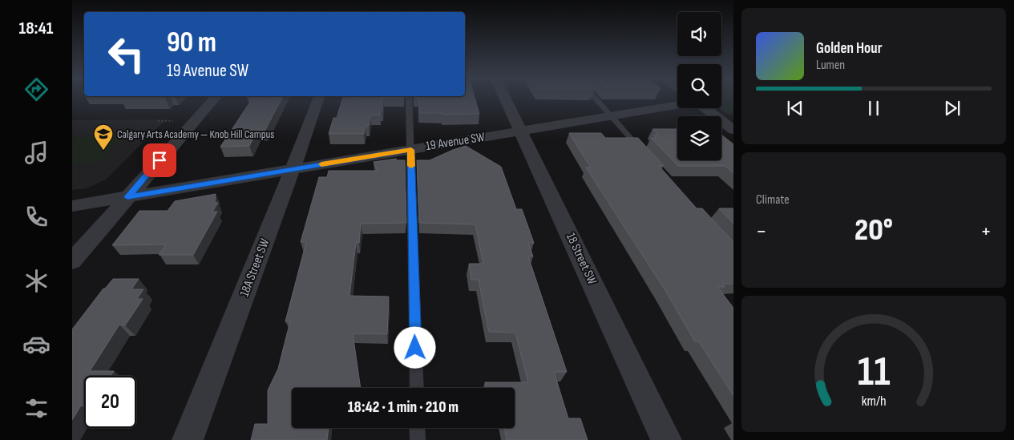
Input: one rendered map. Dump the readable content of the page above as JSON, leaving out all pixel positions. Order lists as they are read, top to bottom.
{
  "streets": {
    "street": ["19 Avenue SW", "18 Street SW", "18A Street SW"]
  },
  "crossings": [
    ["19 Avenue SW", "18 Street SW"],
    ["19 Avenue SW", "18A Street SW"]
  ],
  "places": {
    "school or university": ["Calgary Arts Academy — Knob Hill Campus"]
  },
  "page": {
    "tabs": "18:41",
    "turn": ["90 m", "19 Avenue SW"],
    "song": ["Golden Hour", "Lumen"],
    "tile": "Climate",
    "heat": ["−", "20°", "+"],
    "limit": "20",
    "trip": "18:42 · 1 min · 210 m",
    "gauge": ["11", "km/h"]
  }
}
